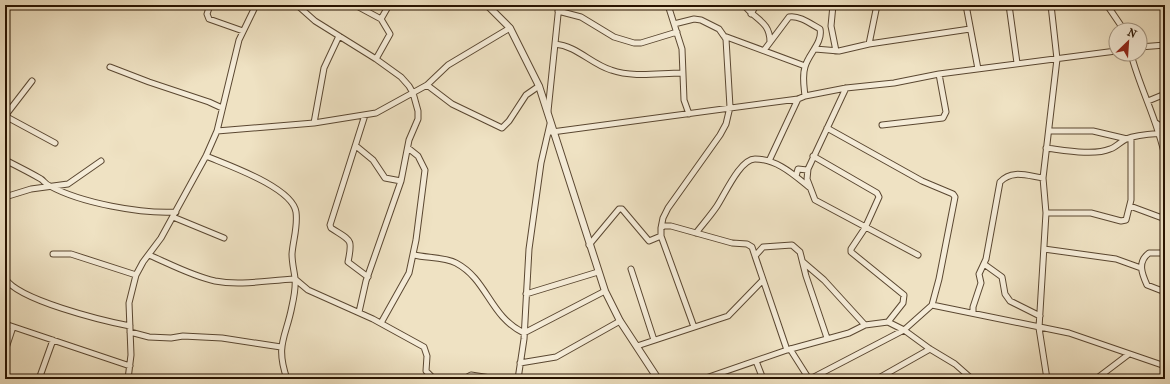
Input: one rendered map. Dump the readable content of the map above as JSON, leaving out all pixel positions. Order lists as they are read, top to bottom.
{
  "north": "top right"
}
